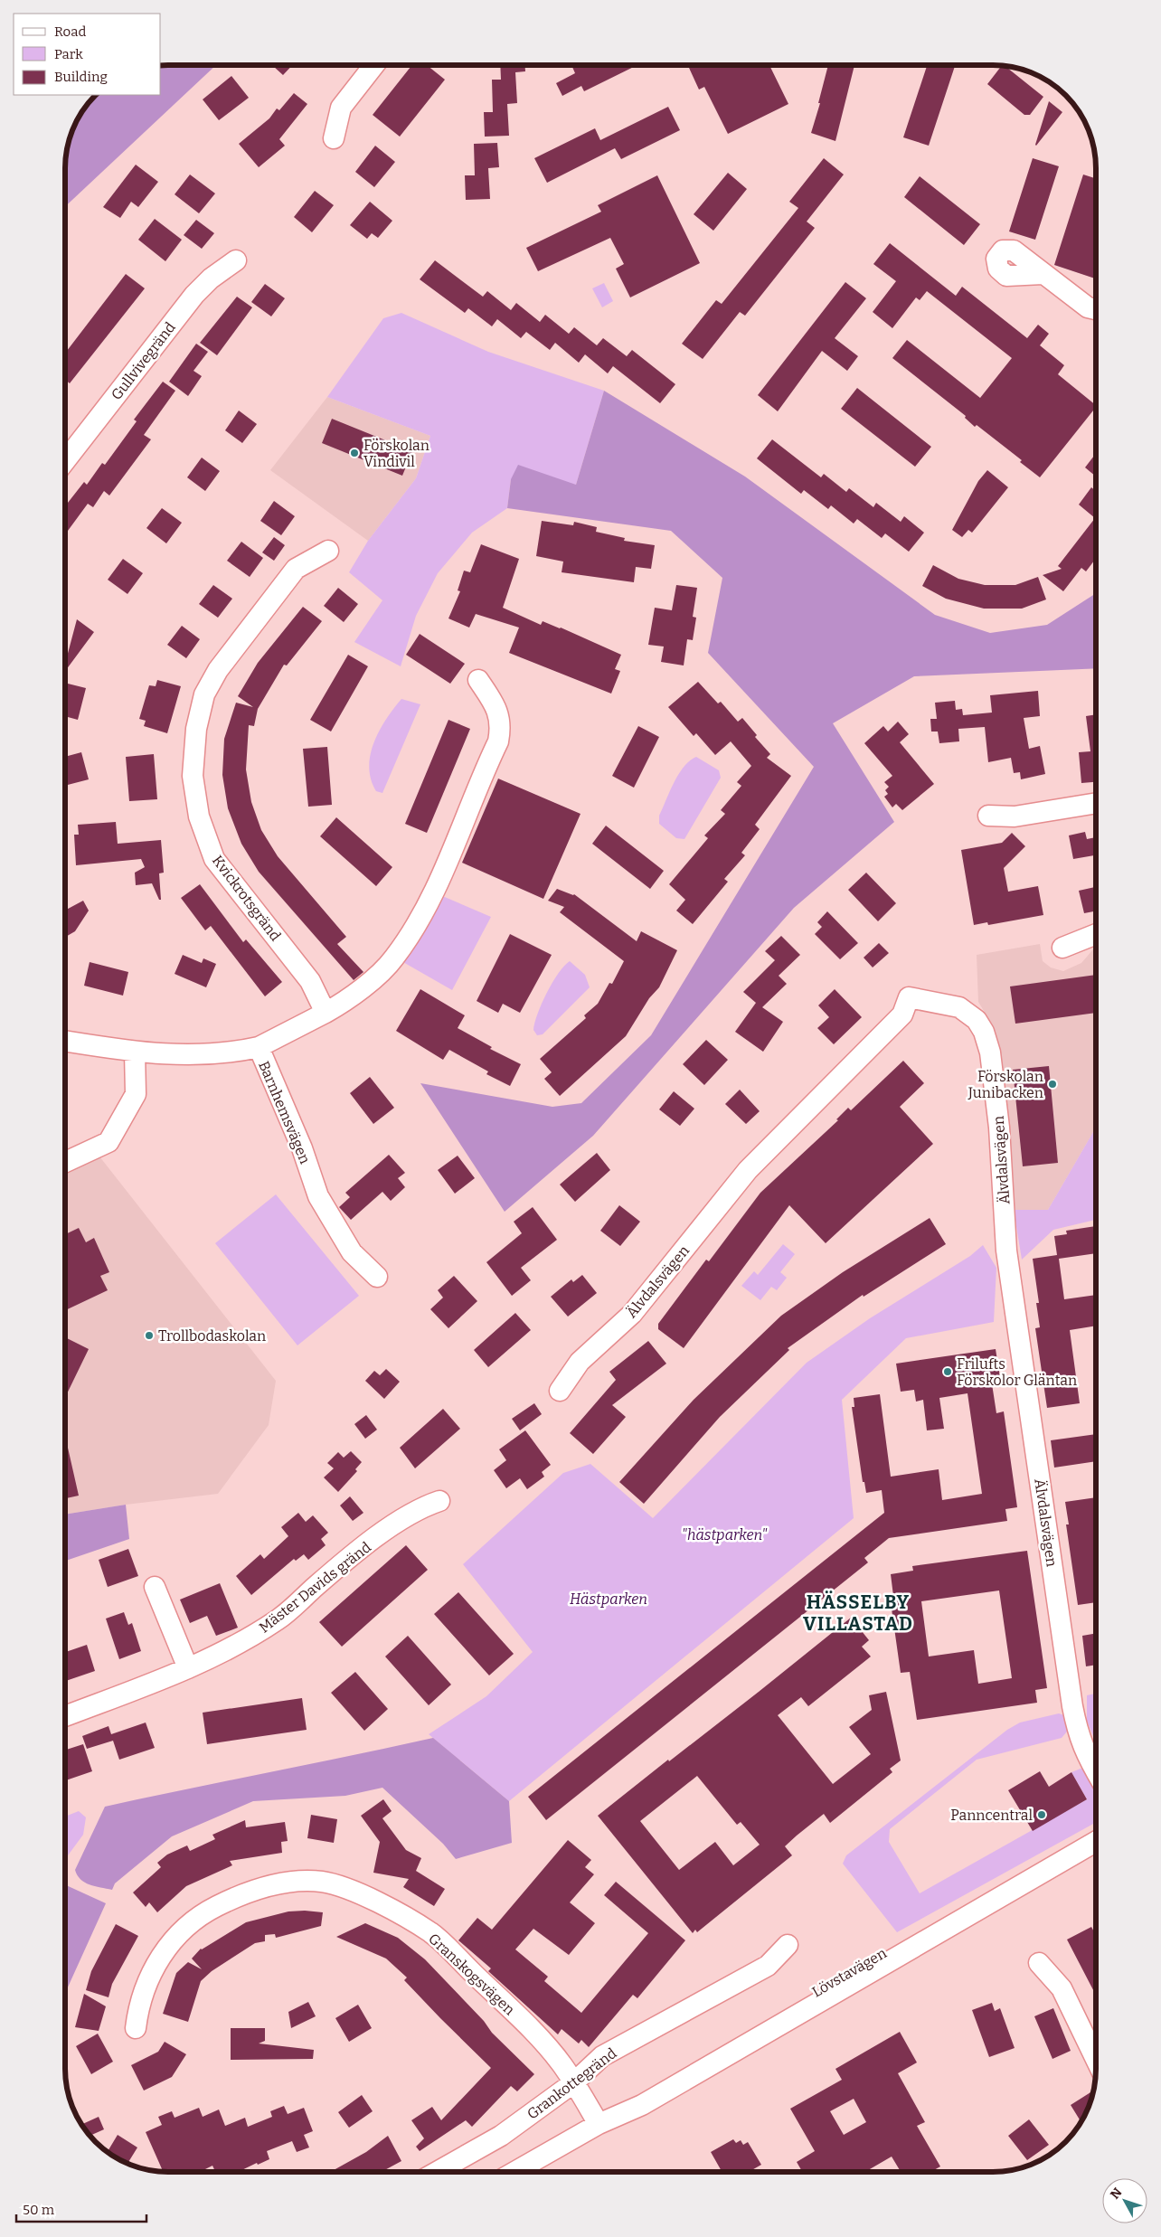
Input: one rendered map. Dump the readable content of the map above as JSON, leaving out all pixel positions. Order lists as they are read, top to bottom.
{
  "streets": {
    "street": [
      "Gullvivegränd",
      "Kvickrotsgränd",
      "Barnhemsvägen",
      "Älvdalsvägen",
      "Mäster Davids gränd",
      "Lövstavägen",
      "Granskogsvägen",
      "Grankottegränd"
    ]
  },
  "crossings": [
    ["Lövstavägen", "Granskogsvägen"],
    ["Granskogsvägen", "Grankottegränd"]
  ],
  "districts": ["HÄSSELBY VILLASTAD"],
  "parks": ["\"hästparken\"", "Hästparken"],
  "places": [
    "Förskolan Vindivil",
    "Förskolan Junibacken",
    "Trollbodaskolan",
    "Frilufts Förskolor Gläntan",
    "Panncentral"
  ],
  "legend": ["Road", "Park", "Building"],
  "scale_bar": "50 m",
  "north": "top left"
}
